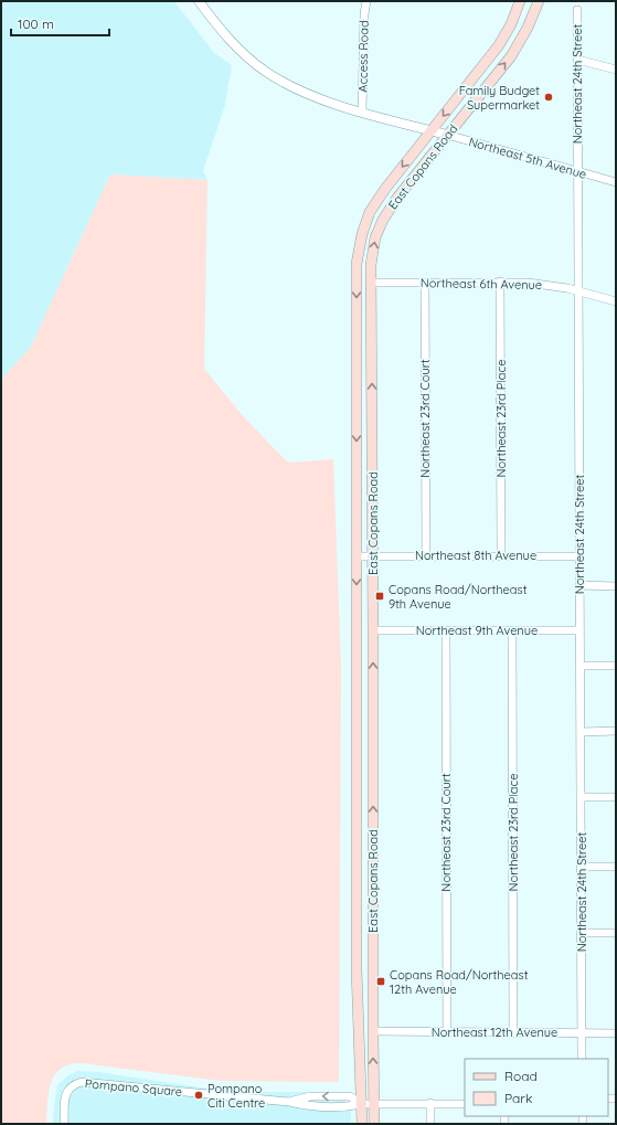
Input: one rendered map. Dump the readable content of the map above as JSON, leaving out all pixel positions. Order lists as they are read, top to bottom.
{
  "streets": {
    "main road": ["East Copans Road"],
    "street": [
      "Access Road",
      "Northeast 24th Street",
      "Northeast 5th Avenue",
      "Northeast 6th Avenue",
      "Northeast 23rd Court",
      "Northeast 23rd Place",
      "Northeast 8th Avenue",
      "Northeast 9th Avenue",
      "Northeast 12th Avenue",
      "Pompano Square"
    ]
  },
  "crossings": [
    ["Access Road", "Northeast 5th Avenue"],
    ["Northeast 24th Street", "Northeast 5th Avenue"],
    ["Northeast 24th Street", "Northeast 6th Avenue"],
    ["Northeast 24th Street", "Northeast 8th Avenue"],
    ["Northeast 24th Street", "Northeast 9th Avenue"],
    ["Northeast 24th Street", "Northeast 12th Avenue"],
    ["Northeast 5th Avenue", "East Copans Road"],
    ["East Copans Road", "Northeast 6th Avenue"],
    ["East Copans Road", "Northeast 8th Avenue"],
    ["East Copans Road", "Northeast 9th Avenue"],
    ["East Copans Road", "Northeast 12th Avenue"],
    ["East Copans Road", "Pompano Square"],
    ["Northeast 6th Avenue", "Northeast 23rd Court"],
    ["Northeast 6th Avenue", "Northeast 23rd Place"],
    ["Northeast 23rd Court", "Northeast 8th Avenue"],
    ["Northeast 23rd Court", "Northeast 9th Avenue"],
    ["Northeast 23rd Court", "Northeast 12th Avenue"],
    ["Northeast 23rd Place", "Northeast 8th Avenue"],
    ["Northeast 23rd Place", "Northeast 9th Avenue"],
    ["Northeast 23rd Place", "Northeast 12th Avenue"]
  ],
  "places": {
    "other": ["Family Budget Supermarket", "Pompano Citi Centre"],
    "transit": ["Copans Road/Northeast 9th Avenue", "Copans Road/Northeast 12th Avenue"]
  },
  "legend": ["Road", "Park"],
  "scale_bar": "100 m"
}
